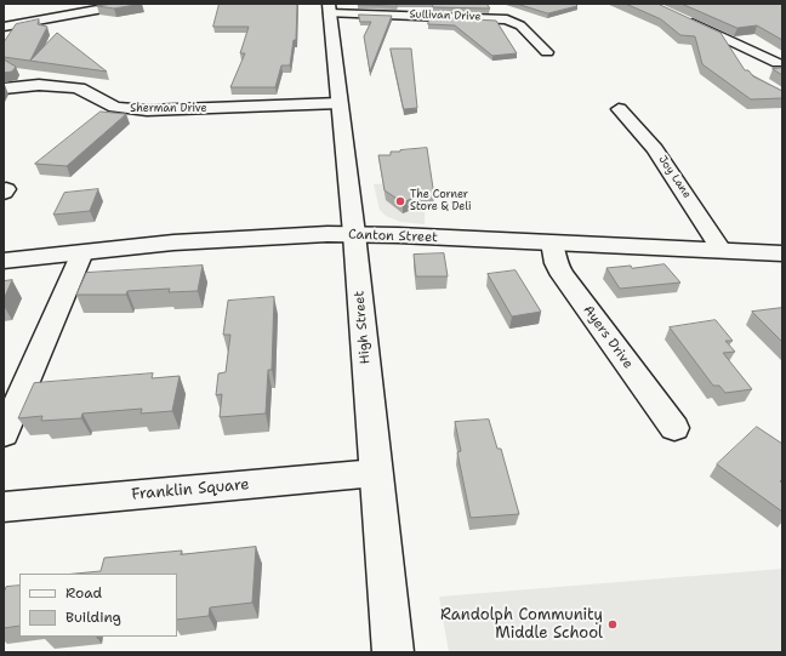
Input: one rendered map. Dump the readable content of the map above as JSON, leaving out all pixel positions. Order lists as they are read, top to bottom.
{
  "streets": {
    "main road": ["Canton Street", "High Street"],
    "street": [
      "Sullivan Drive",
      "Sherman Drive",
      "Joy Lane",
      "Ayers Drive",
      "Franklin Square"
    ]
  },
  "crossings": [
    ["Sullivan Drive", "High Street"],
    ["Sherman Drive", "High Street"],
    ["Joy Lane", "Canton Street"],
    ["Canton Street", "High Street"],
    ["Canton Street", "Ayers Drive"],
    ["High Street", "Franklin Square"]
  ],
  "places": ["The Corner Store & Deli", "Randolph Community Middle School"],
  "legend": ["Road", "Building"]
}
